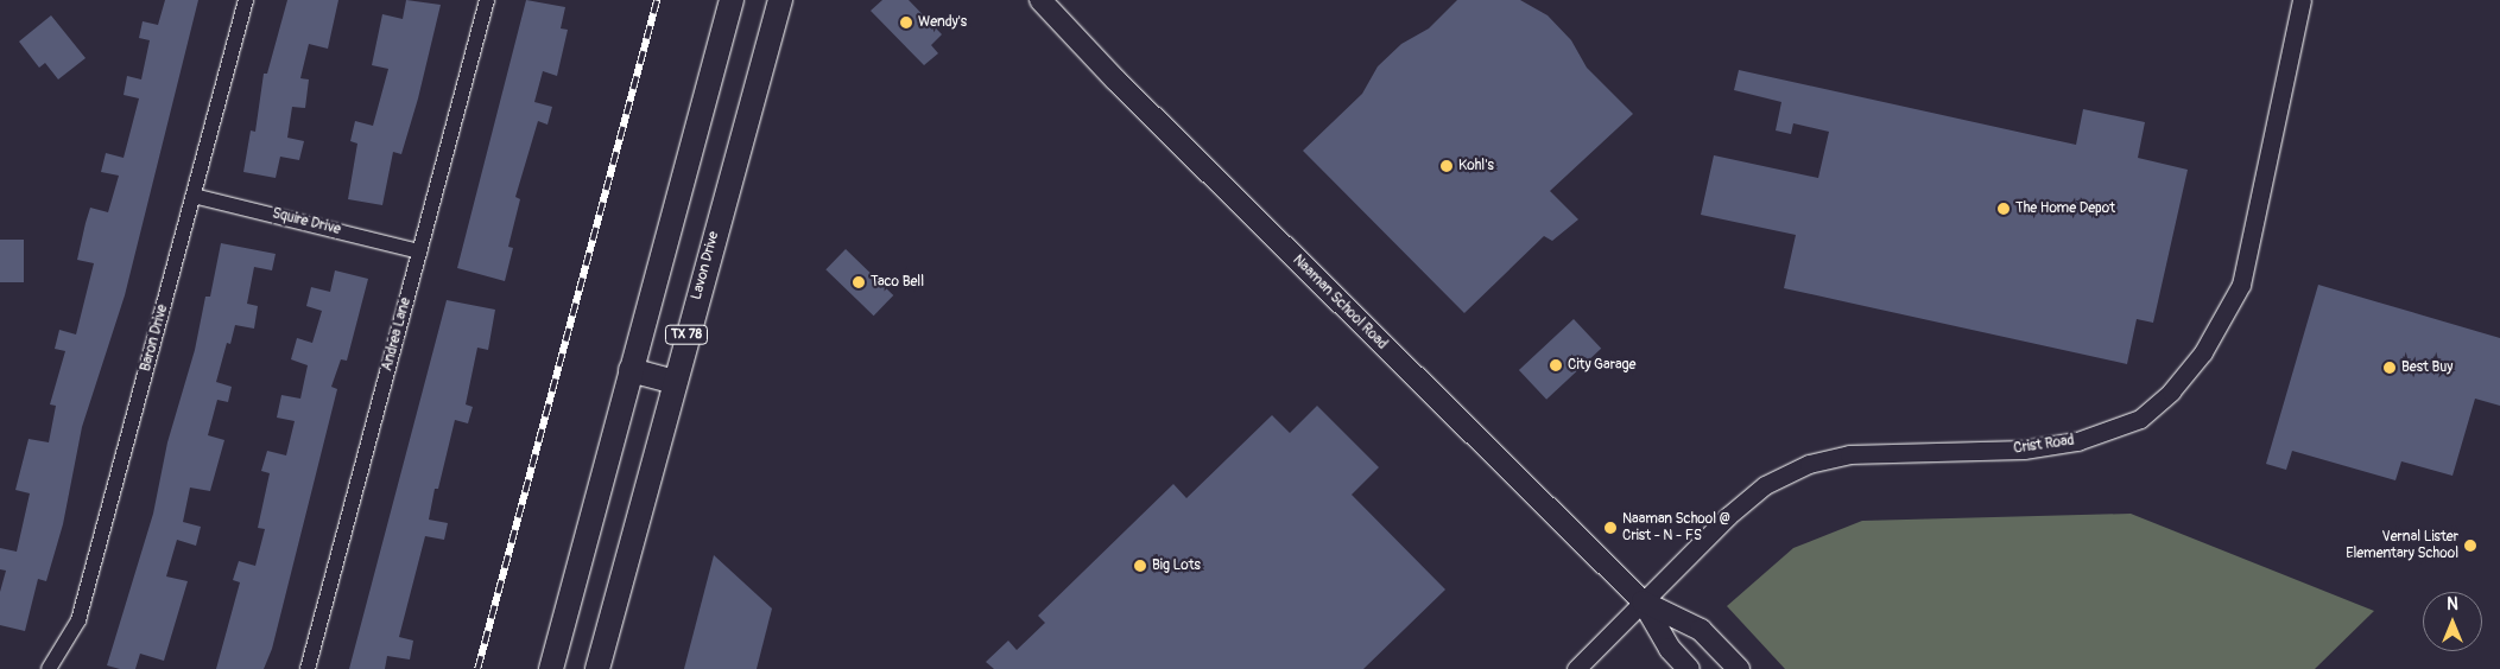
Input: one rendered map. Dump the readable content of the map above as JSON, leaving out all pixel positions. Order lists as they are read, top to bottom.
{
  "streets": {
    "main road": ["Lavon Drive", "Naaman School Road", "TX 78"],
    "street": [
      "Squire Drive",
      "Andrea Lane",
      "Baron Drive",
      "Crist Road"
    ]
  },
  "crossings": [
    ["Squire Drive", "Andrea Lane"],
    ["Squire Drive", "Baron Drive"],
    ["Naaman School Road", "Crist Road"]
  ],
  "places": [
    "Wendy's",
    "Kohl's",
    "The Home Depot",
    "Taco Bell",
    "City Garage",
    "Best Buy",
    "Naaman School @ Crist - N - FS",
    "Vernal Lister Elementary School",
    "Big Lots"
  ],
  "north": "top"
}
